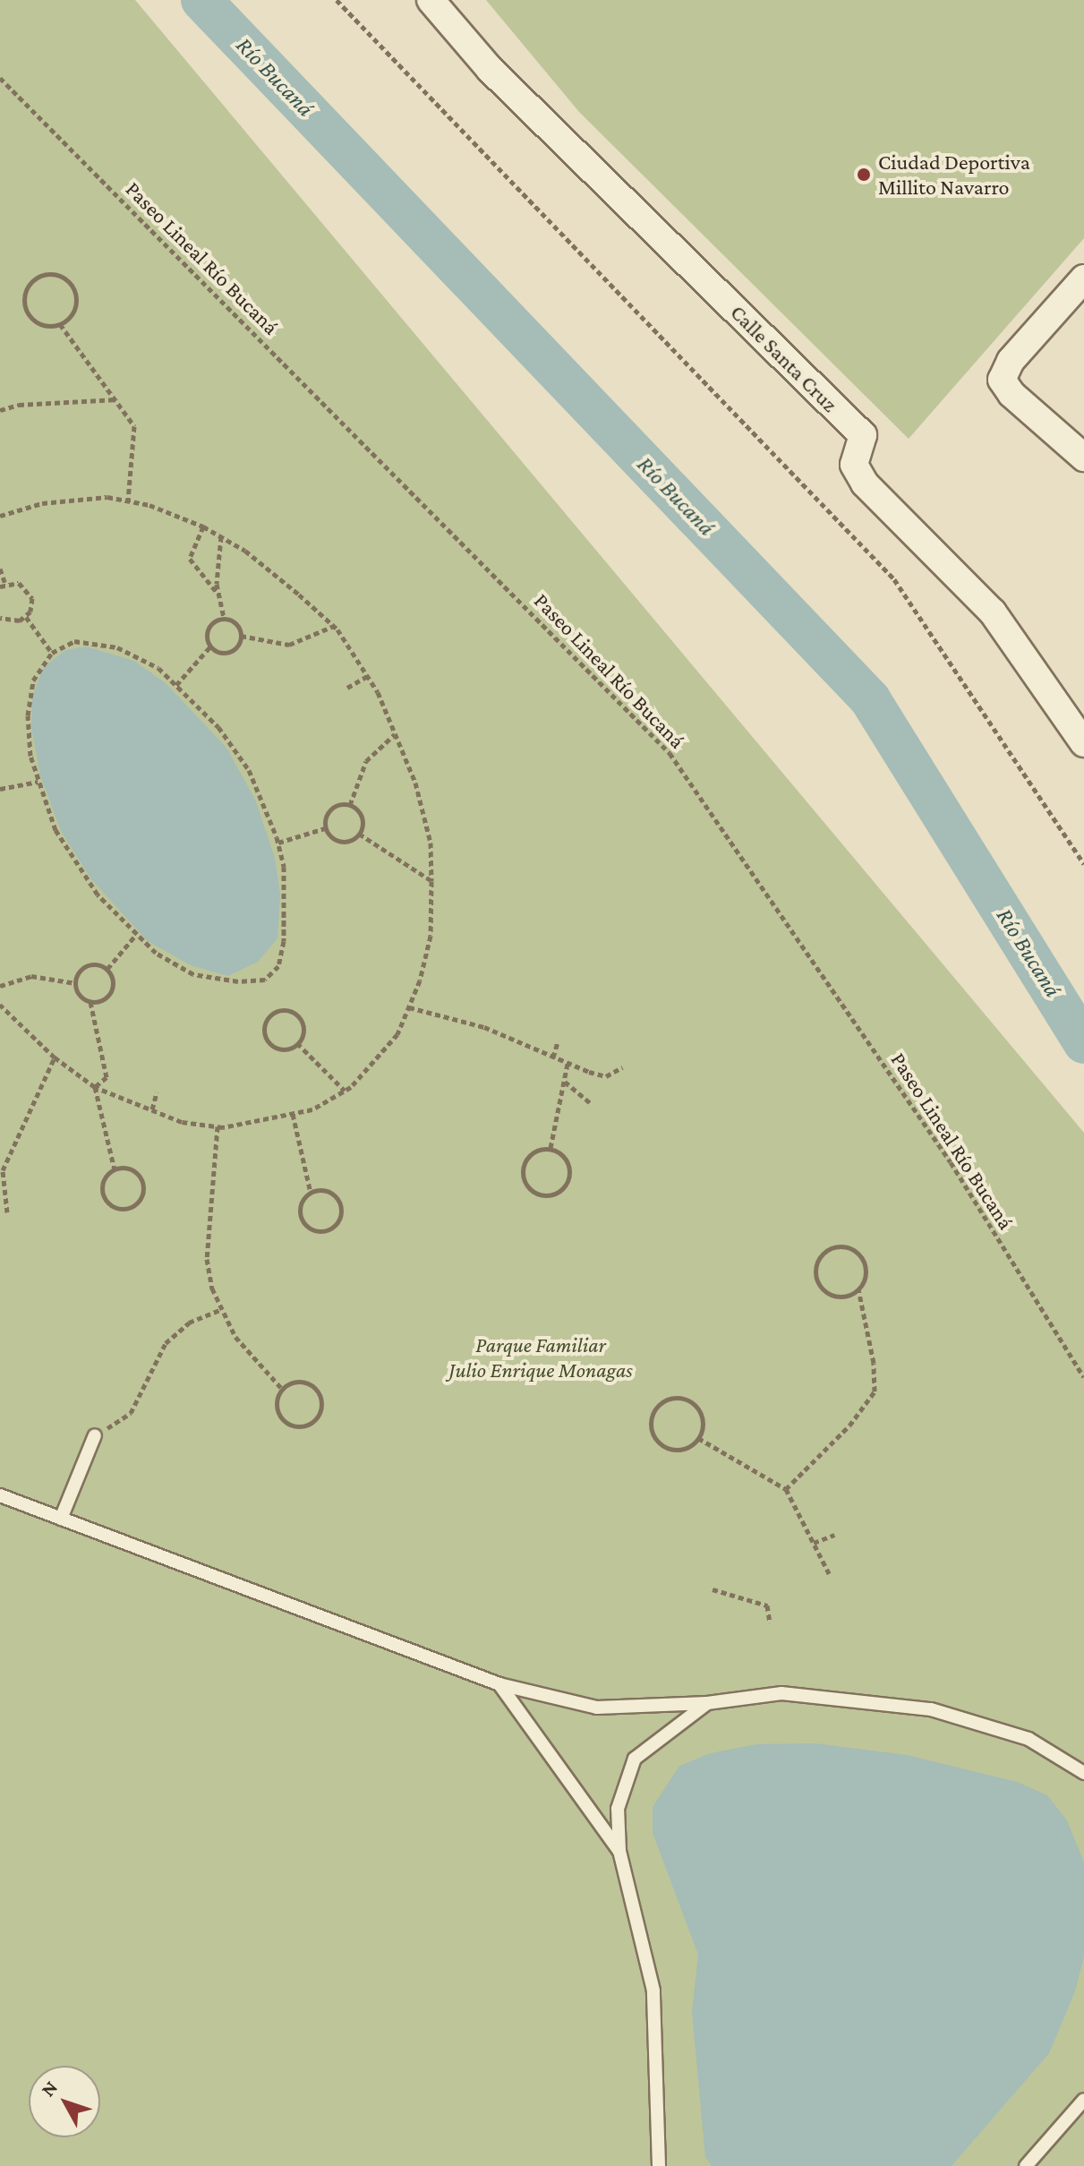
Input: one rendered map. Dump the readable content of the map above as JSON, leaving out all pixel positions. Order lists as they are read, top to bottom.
{
  "streets": {
    "street": ["Calle Santa Cruz"],
    "path": ["Paseo Lineal Río Bucaná"]
  },
  "water": ["Río Bucaná"],
  "parks": ["Parque Familiar Julio Enrique Monagas"],
  "places": ["Ciudad Deportiva Millito Navarro"],
  "north": "top left"
}
